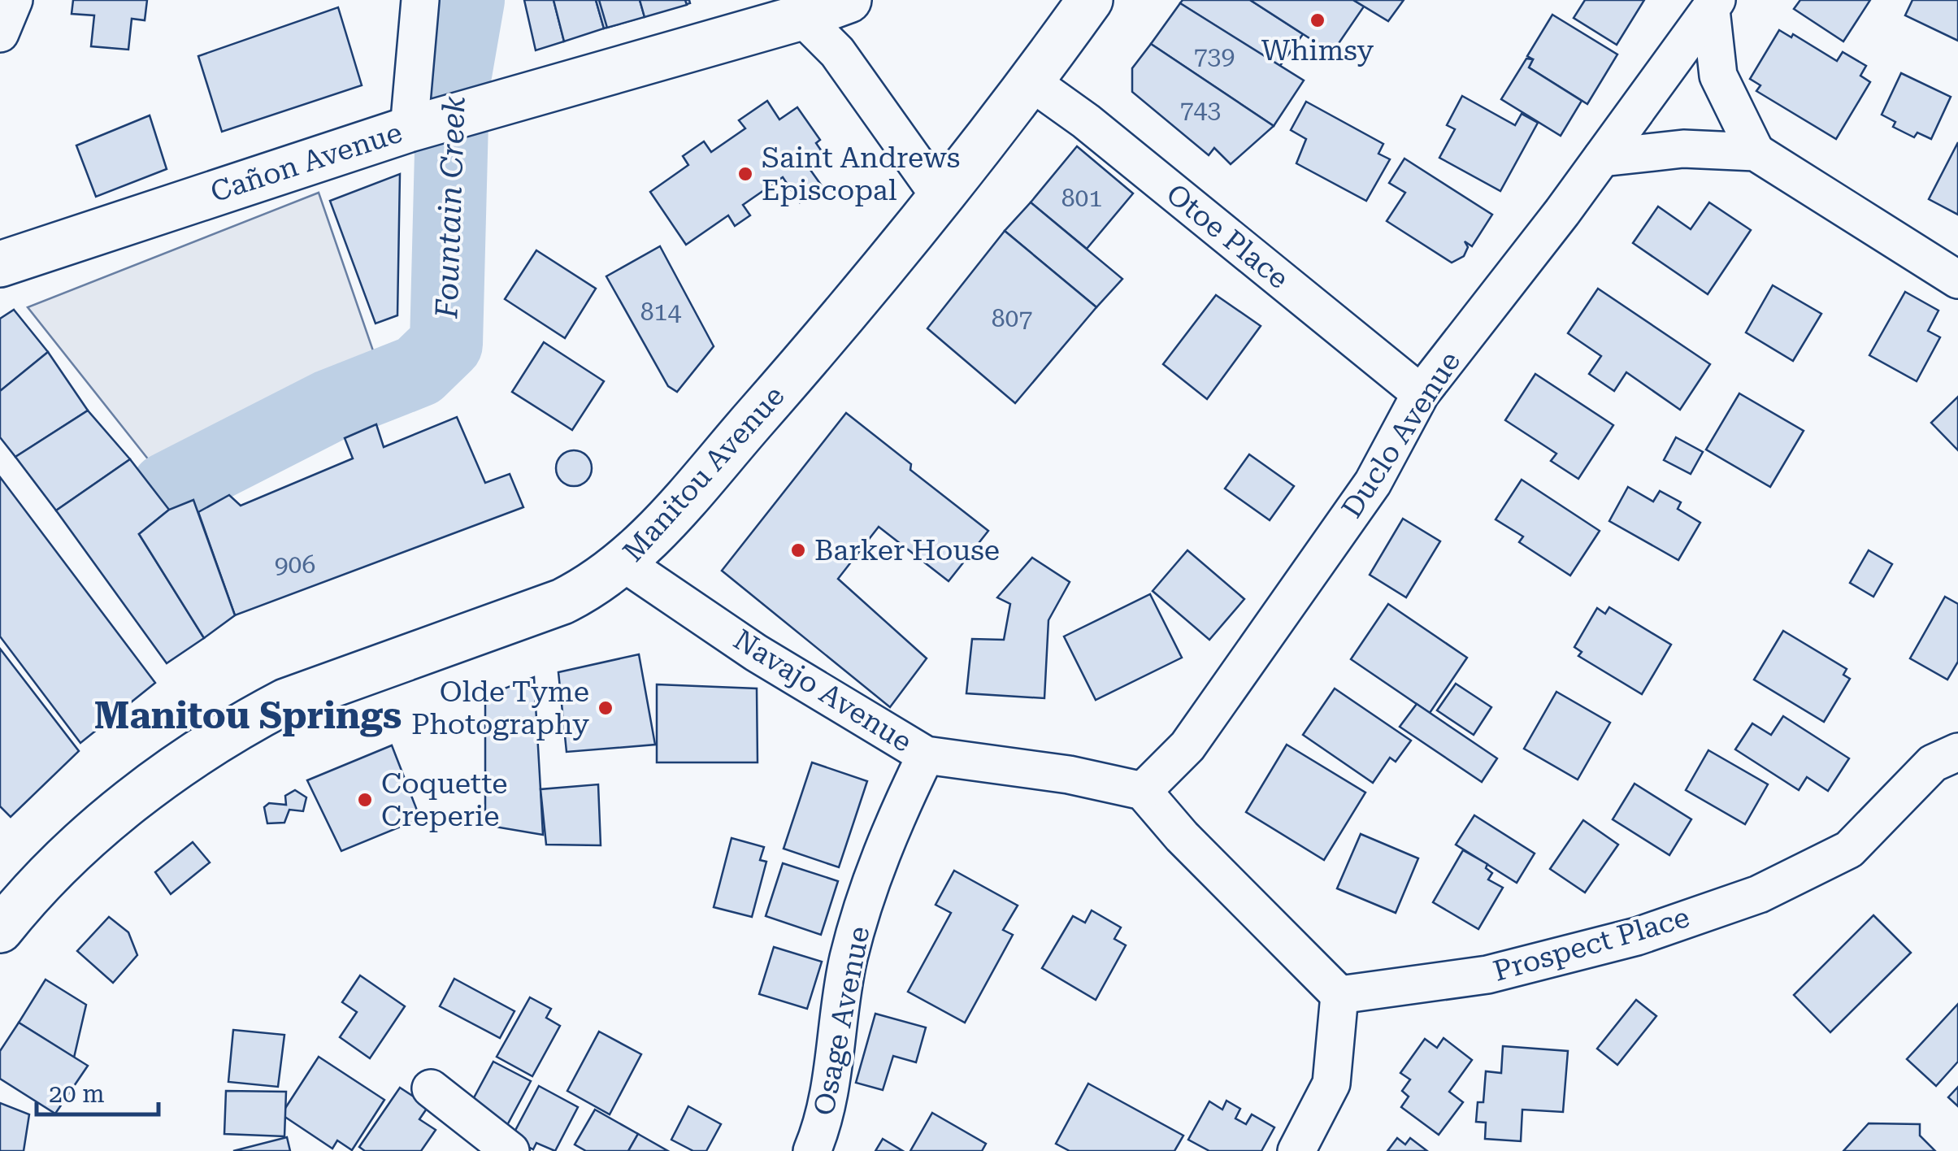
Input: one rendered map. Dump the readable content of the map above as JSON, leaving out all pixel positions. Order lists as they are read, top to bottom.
{
  "streets": {
    "main road": ["Cañon Avenue", "Manitou Avenue"],
    "street": [
      "Otoe Place",
      "Duclo Avenue",
      "Navajo Avenue",
      "Prospect Place",
      "Osage Avenue"
    ]
  },
  "crossings": [
    ["Otoe Place", "Duclo Avenue"],
    ["Otoe Place", "Manitou Avenue"],
    ["Duclo Avenue", "Navajo Avenue"],
    ["Manitou Avenue", "Navajo Avenue"],
    ["Navajo Avenue", "Osage Avenue"]
  ],
  "districts": ["Manitou Springs"],
  "water": ["Fountain Creek"],
  "places": [
    "Whimsy",
    "Saint Andrews Episcopal",
    "Barker House",
    "Olde Tyme Photography",
    "Coquette Creperie"
  ],
  "house_numbers": [
    "739",
    "743",
    "801",
    "814",
    "807",
    "906"
  ],
  "scale_bar": "20 m"
}
